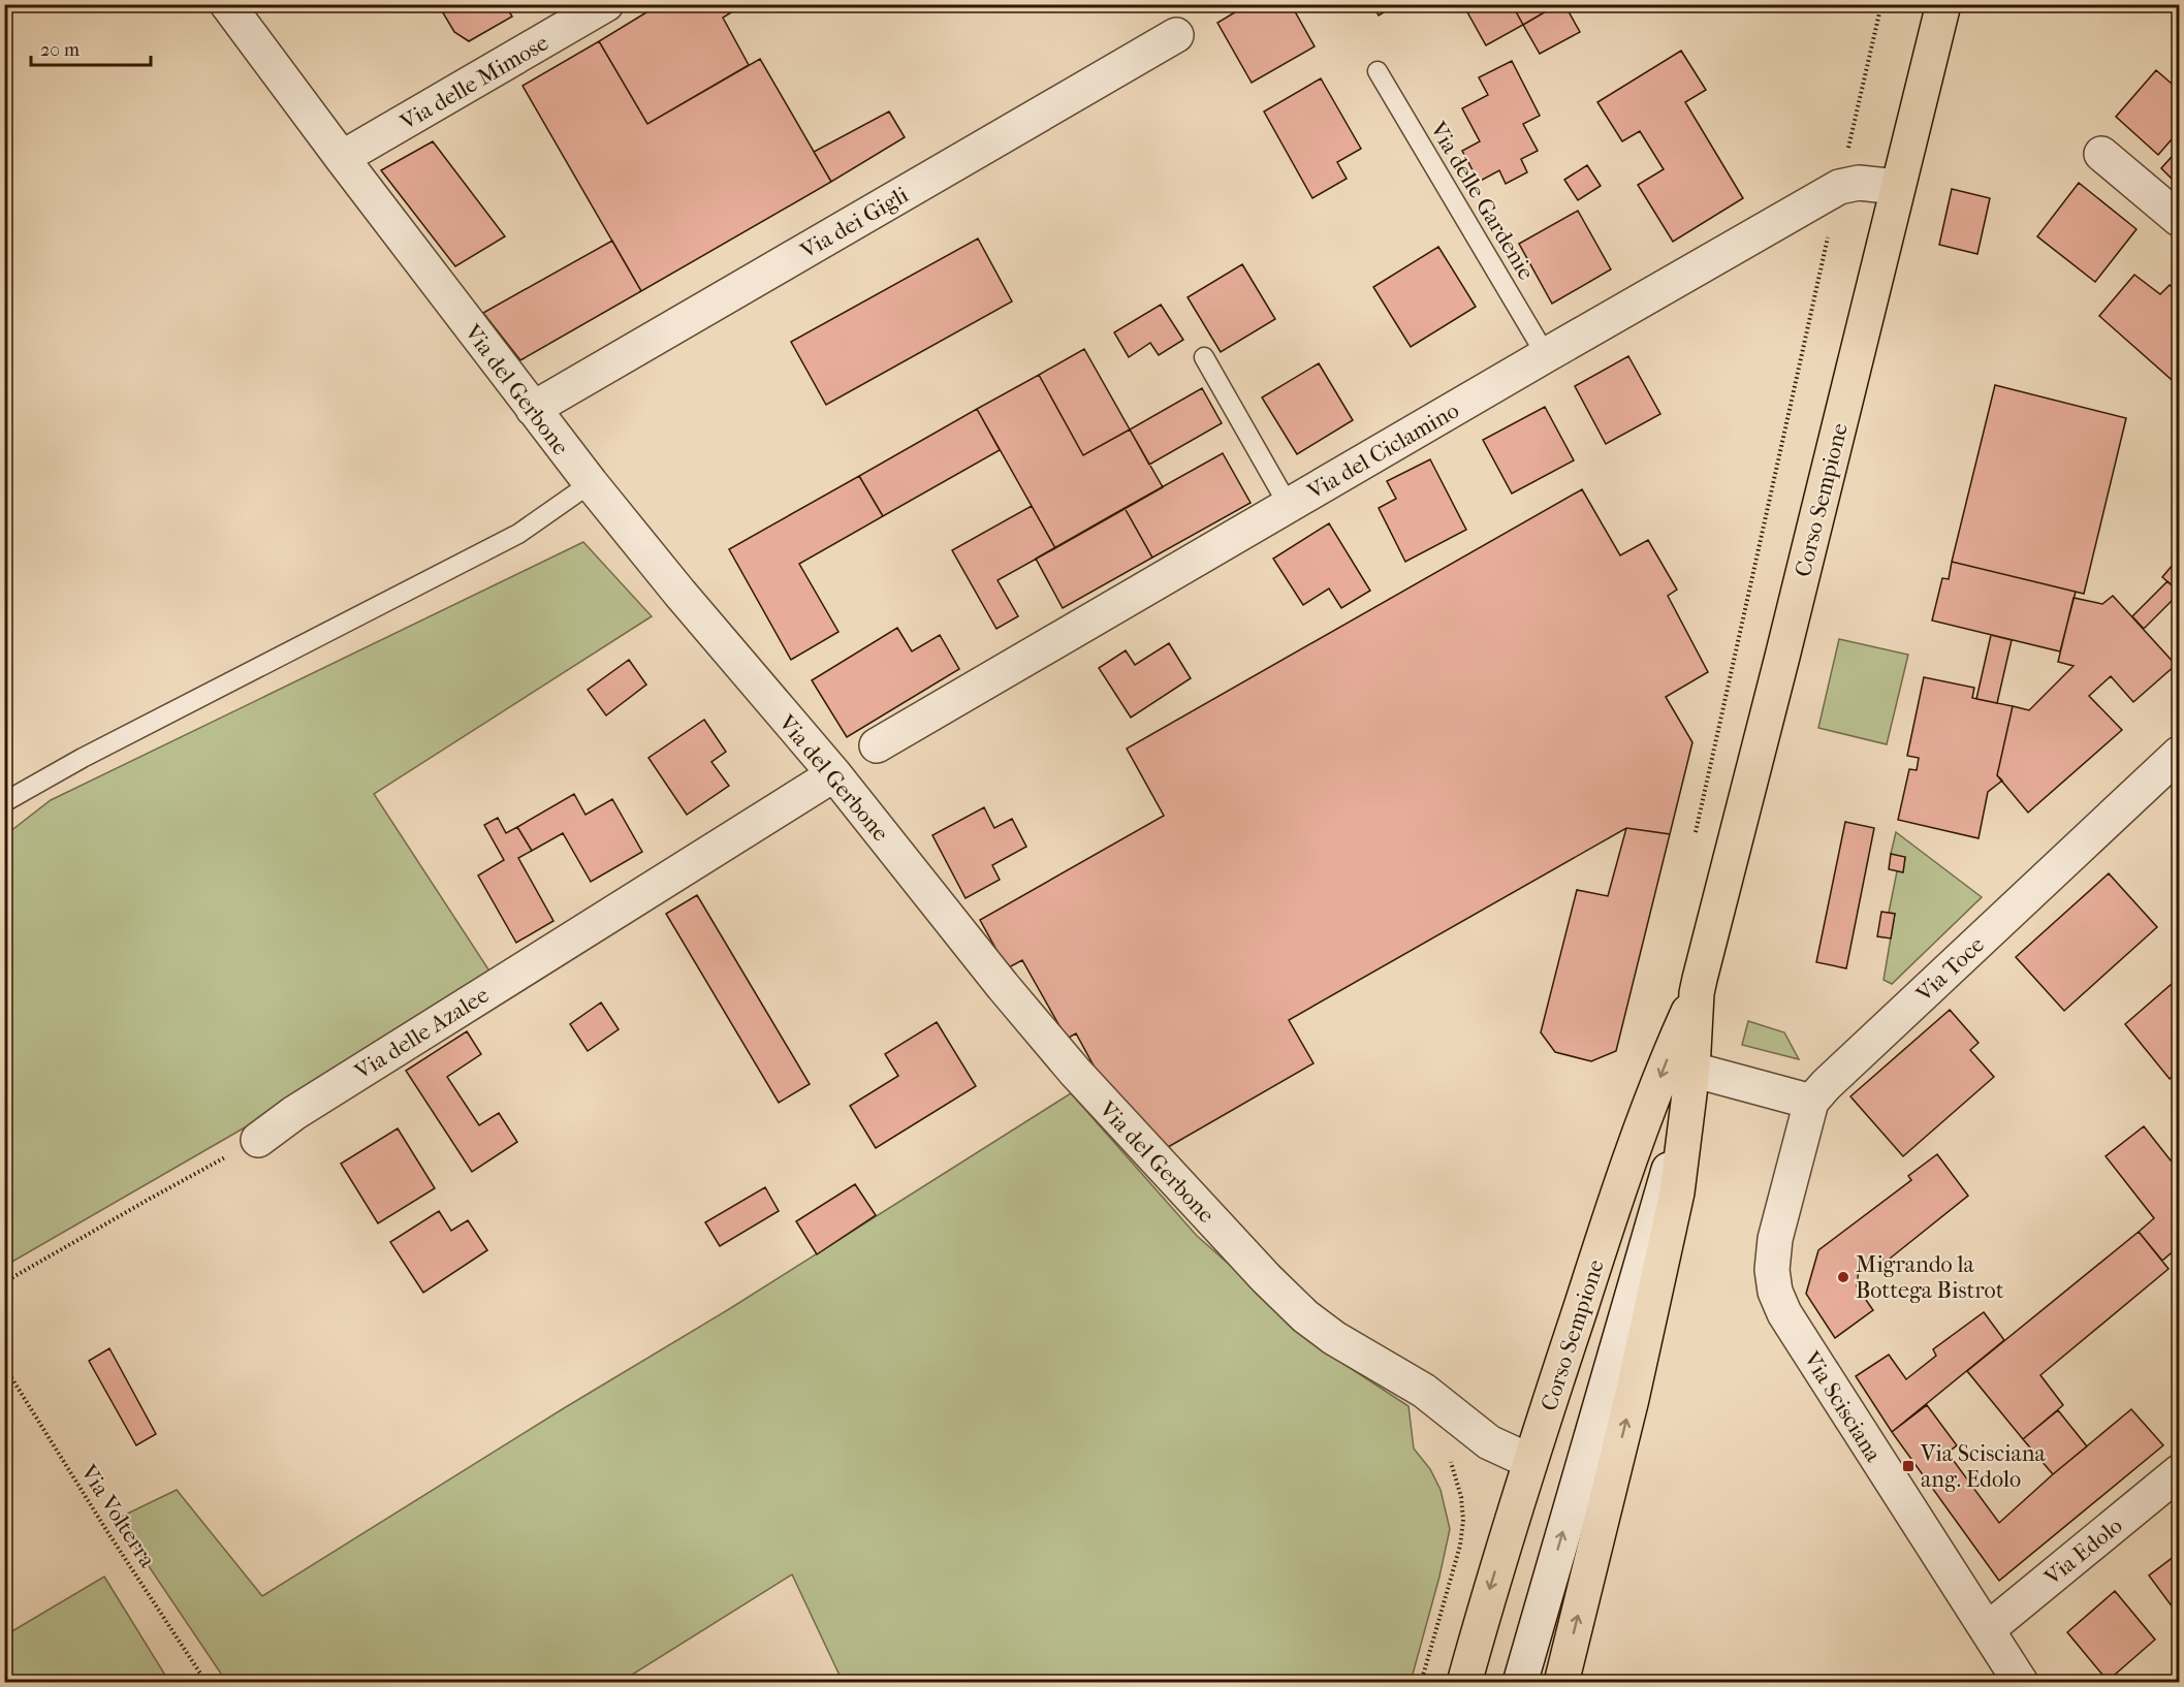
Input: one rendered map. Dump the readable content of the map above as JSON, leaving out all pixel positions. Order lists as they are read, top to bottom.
{
  "streets": {
    "main road": ["Corso Sempione"],
    "street": [
      "Via delle Mimose",
      "Via dei Gigli",
      "Via del Gerbone",
      "Via del Ciclamino",
      "Via Toce",
      "Via delle Azalee",
      "Via Scisciana",
      "Via Edolo"
    ],
    "lane": ["Via delle Gardenie"],
    "path": ["Via Volterra"]
  },
  "crossings": [
    ["Via delle Mimose", "Via del Gerbone"],
    ["Via delle Gardenie", "Via del Ciclamino"],
    ["Via dei Gigli", "Via del Gerbone"],
    ["Via del Gerbone", "Corso Sempione"],
    ["Via del Gerbone", "Via delle Azalee"],
    ["Via del Ciclamino", "Corso Sempione"],
    ["Via Toce", "Via Scisciana"],
    ["Via Scisciana", "Via Edolo"]
  ],
  "places": {
    "other": ["Migrando la Bottega Bistrot"],
    "transit": ["Via Scisciana ang. Edolo"]
  },
  "scale_bar": "20 m"
}
